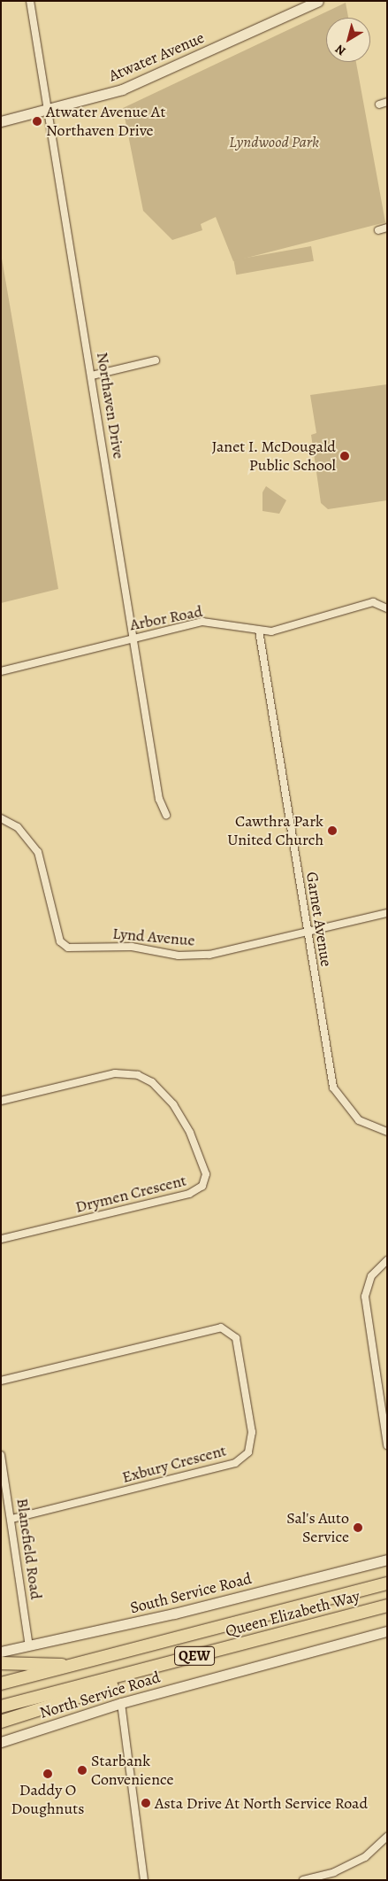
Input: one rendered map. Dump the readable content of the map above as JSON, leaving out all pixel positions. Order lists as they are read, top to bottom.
{
  "streets": {
    "highway": ["Queen Elizabeth Way", "QEW"],
    "street": [
      "Atwater Avenue",
      "Northaven Drive",
      "Arbor Road",
      "Garnet Avenue",
      "Lynd Avenue",
      "Drymen Crescent",
      "Exbury Crescent",
      "Blanefield Road",
      "South Service Road",
      "North Service Road"
    ]
  },
  "crossings": [
    ["Atwater Avenue", "Northaven Drive"],
    ["Northaven Drive", "Arbor Road"],
    ["Arbor Road", "Garnet Avenue"],
    ["Garnet Avenue", "Lynd Avenue"],
    ["Exbury Crescent", "Blanefield Road"],
    ["Blanefield Road", "South Service Road"]
  ],
  "parks": ["Lyndwood Park"],
  "places": [
    "Atwater Avenue At Northaven Drive",
    "Janet I. McDougald Public School",
    "Cawthra Park United Church",
    "Sal's Auto Service",
    "Starbank Convenience",
    "Daddy O Doughnuts",
    "Asta Drive At North Service Road"
  ],
  "north": "bottom left"
}
